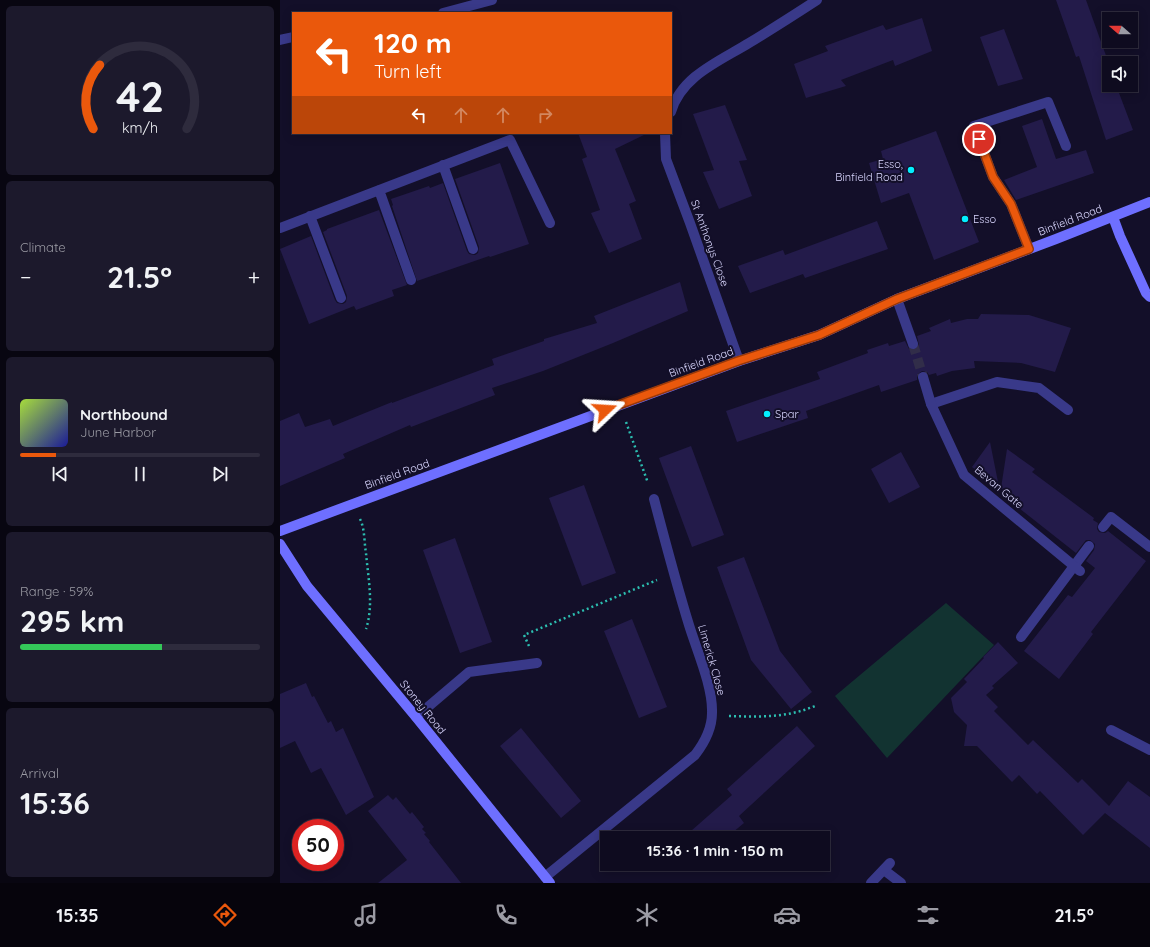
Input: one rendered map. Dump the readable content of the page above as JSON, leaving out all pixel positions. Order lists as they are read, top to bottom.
{
  "streets": {
    "main road": ["Binfield Road", "Stoney Road"],
    "street": ["St Anthonys Close", "Bevan Gate", "Limerick Close"]
  },
  "crossings": [
    ["Binfield Road", "St Anthonys Close"],
    ["Limerick Close", "Stoney Road"]
  ],
  "places": ["Esso, Binfield Road", "Esso", "Spar"],
  "north": "left",
  "page": {
    "turn": ["120 m", "Turn left"],
    "tile": [
      "Climate",
      ["Range · 59%", "295 km"],
      ["Arrival", "15:36"]
    ],
    "heat": ["−", "21.5°", "+"],
    "song": ["Northbound", "June Harbor"],
    "limit": "50",
    "trip": "15:36 · 1 min · 150 m",
    "tabs": ["15:35", "21.5°"],
    "gauge": ["42", "km/h"]
  }
}
